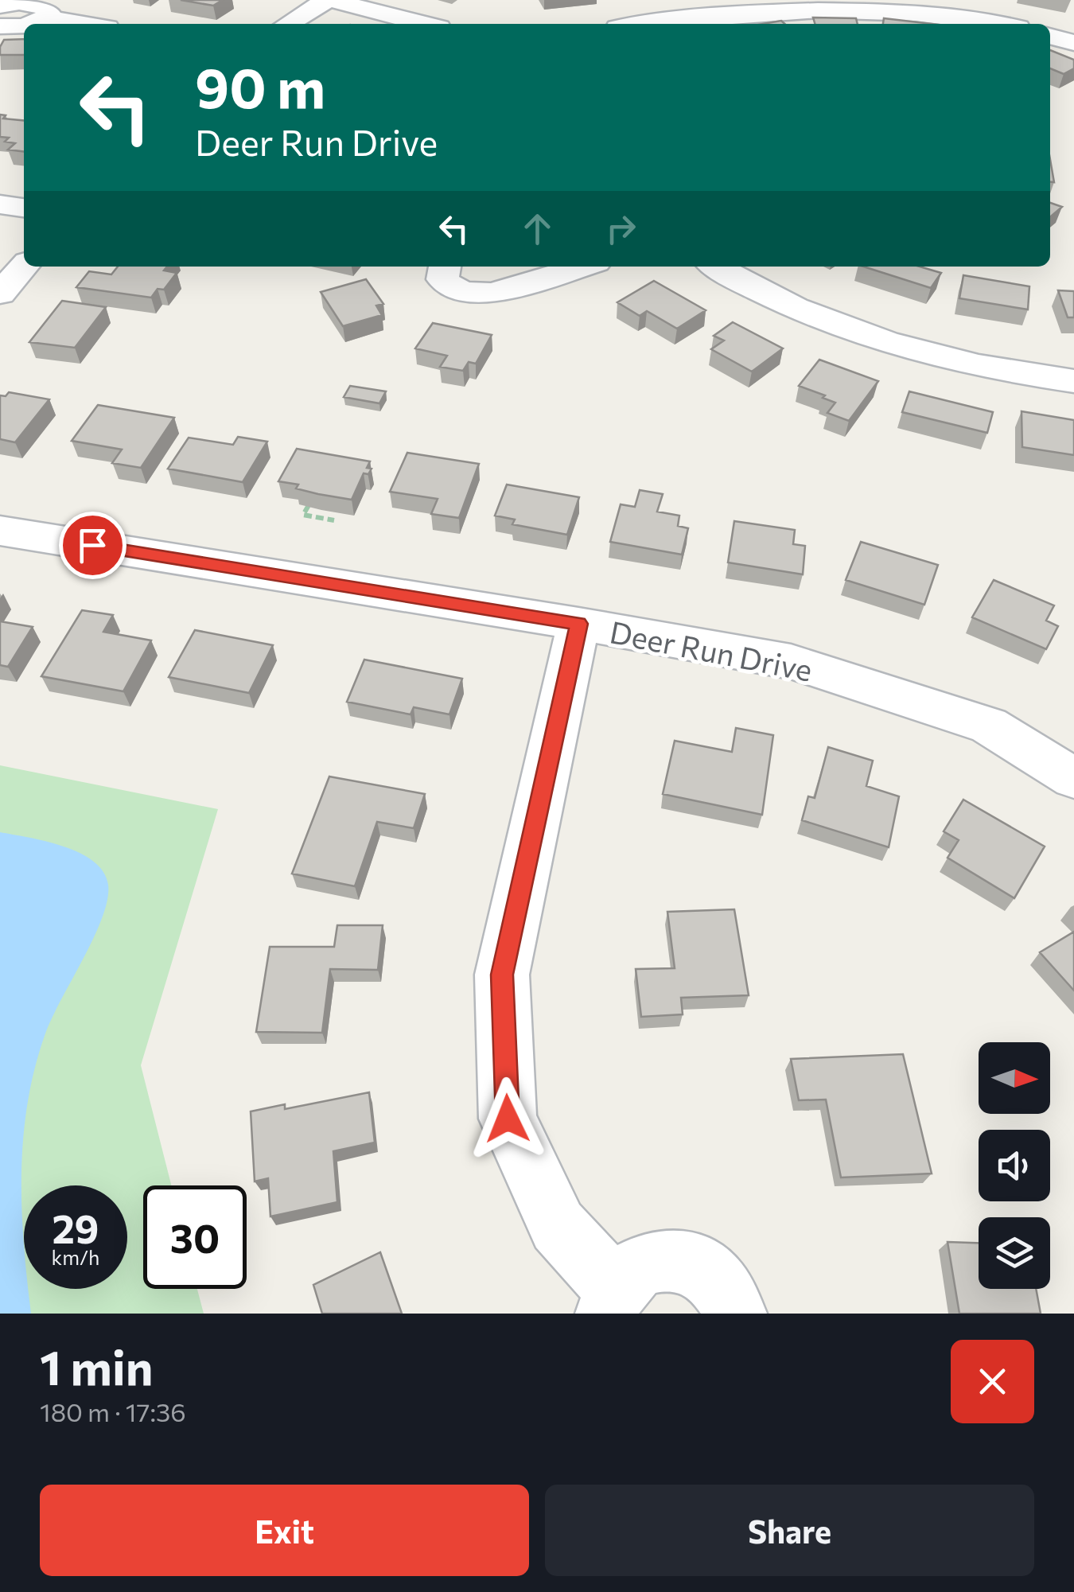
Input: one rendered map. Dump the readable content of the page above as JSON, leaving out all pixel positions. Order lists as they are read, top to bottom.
{
  "streets": {
    "street": ["Deer Run Drive"]
  },
  "north": "right",
  "page": {
    "turn": ["90 m", "Deer Run Drive"],
    "speed": "29 km/h",
    "limit": "30",
    "heading": ["1 min", "180 m · 17:36"],
    "buttons": ["Exit", "Share"]
  }
}
